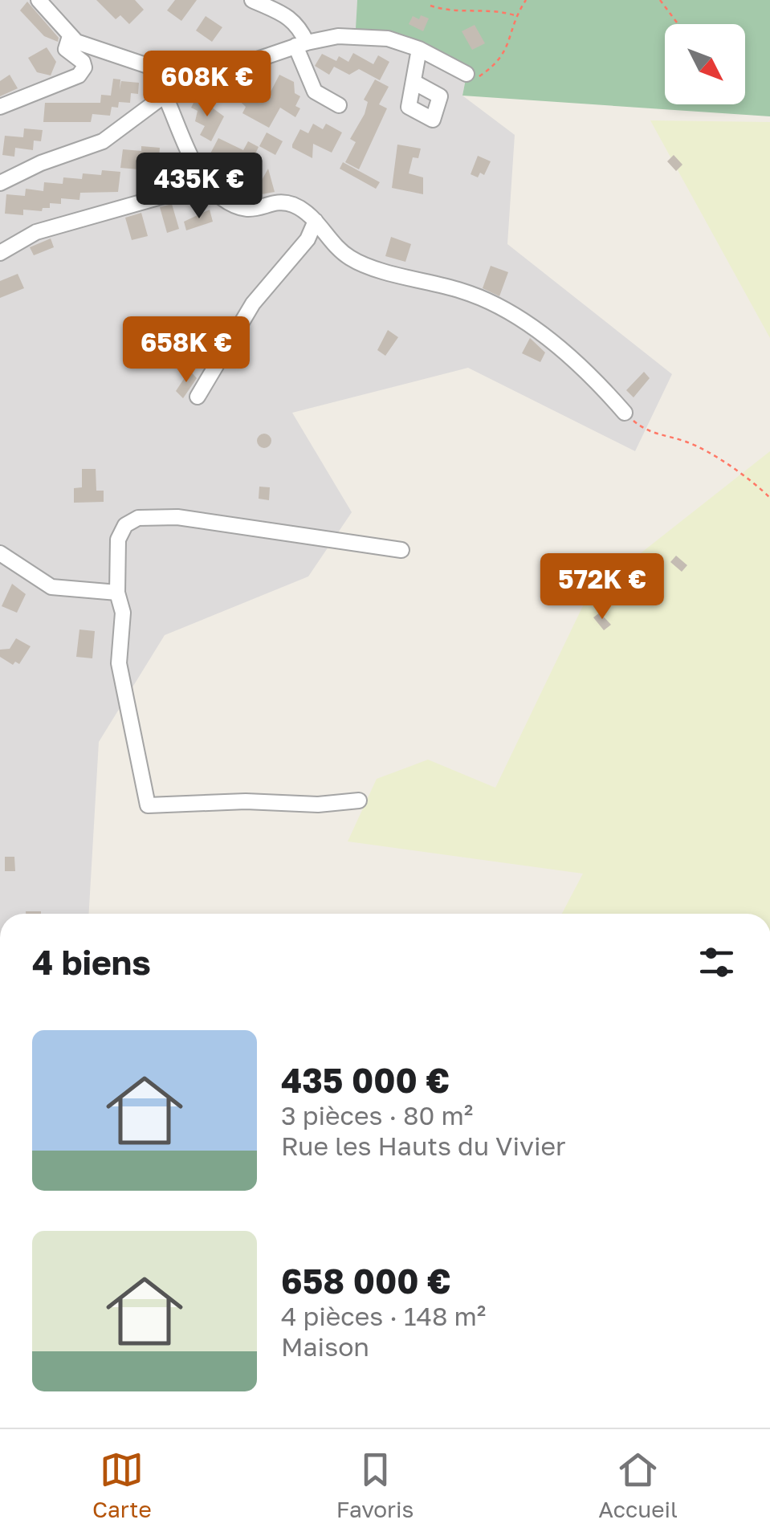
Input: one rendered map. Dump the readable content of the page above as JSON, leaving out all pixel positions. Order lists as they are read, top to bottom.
{
  "north": "bottom right",
  "page": {
    "price": [
      "608K €",
      "435K €",
      "658K €",
      "572K €"
    ],
    "heading": "4 biens",
    "list": [
      {
        "name": "435 000 €",
        "note": "3 pièces · 80 m² · Rue les Hauts du Vivier"
      },
      {
        "name": "658 000 €",
        "note": "4 pièces · 148 m² · Maison"
      }
    ],
    "tabs": ["Carte", "Favoris", "Accueil"]
  }
}
